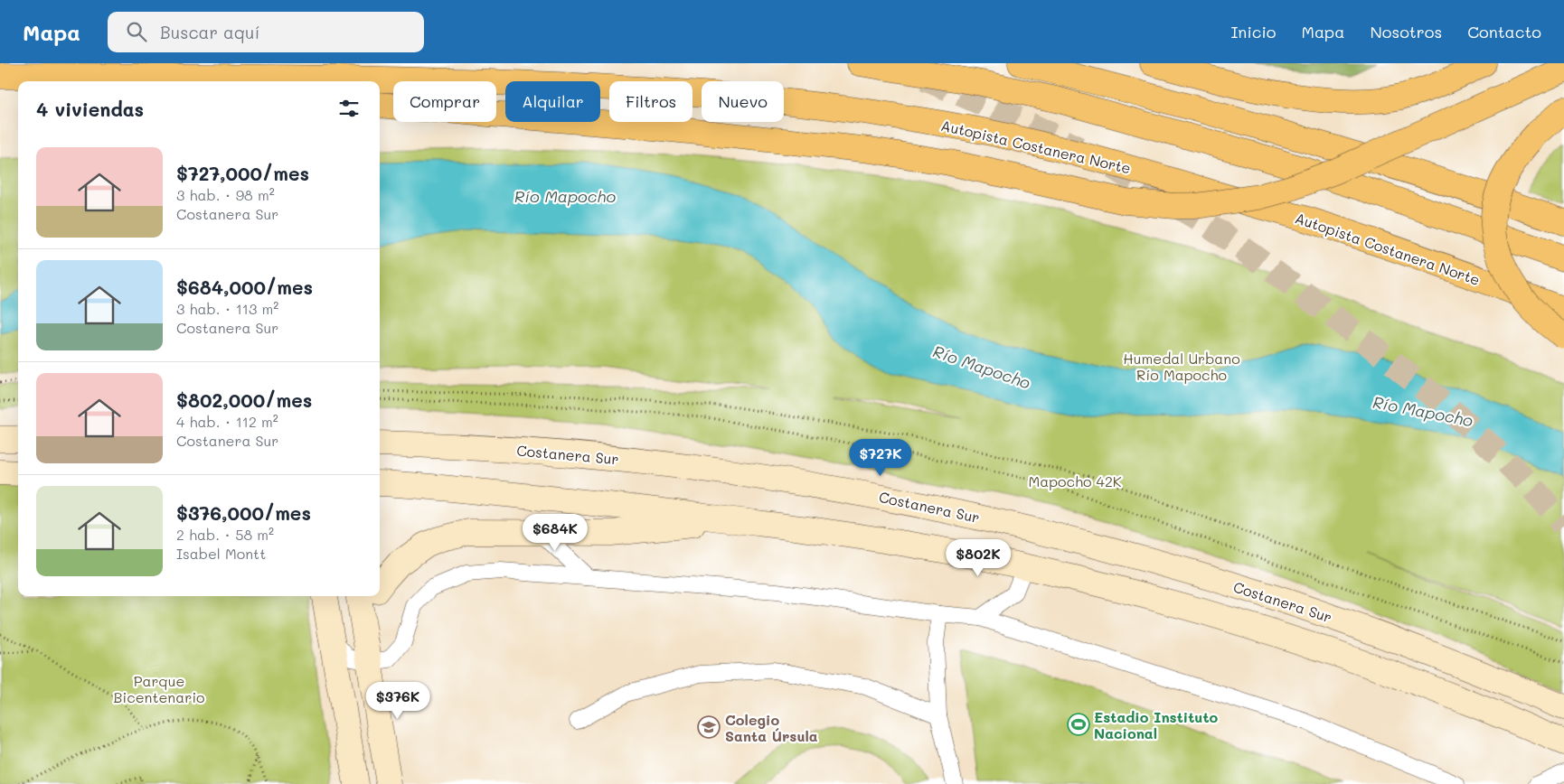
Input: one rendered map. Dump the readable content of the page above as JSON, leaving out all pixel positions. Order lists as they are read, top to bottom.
{
  "streets": {
    "highway": ["Autopista Costanera Norte"],
    "main road": ["Costanera Sur"]
  },
  "water": ["Río Mapocho"],
  "parks": ["Humedal Urbano Río Mapocho", "Mapocho 42K", "Parque Bicentenario"],
  "places": {
    "sports": ["Estadio Instituto Nacional"],
    "school or university": ["Colegio Santa Úrsula"]
  },
  "page": {
    "header": "Mapa",
    "search": "Buscar aquí",
    "nav": [
      "Inicio",
      "Mapa",
      "Nosotros",
      "Contacto"
    ],
    "chip": [
      "Comprar",
      "Alquilar",
      "Filtros",
      "Nuevo"
    ],
    "heading": "4 viviendas",
    "list": [
      {
        "name": "$727,000/mes",
        "note": "3 hab. · 98 m² · Costanera Sur"
      },
      {
        "name": "$684,000/mes",
        "note": "3 hab. · 113 m² · Costanera Sur"
      },
      {
        "name": "$802,000/mes",
        "note": "4 hab. · 112 m² · Costanera Sur"
      },
      {
        "name": "$376,000/mes",
        "note": "2 hab. · 58 m² · Isabel Montt"
      }
    ],
    "price": [
      "$727K",
      "$684K",
      "$802K",
      "$376K"
    ]
  }
}
